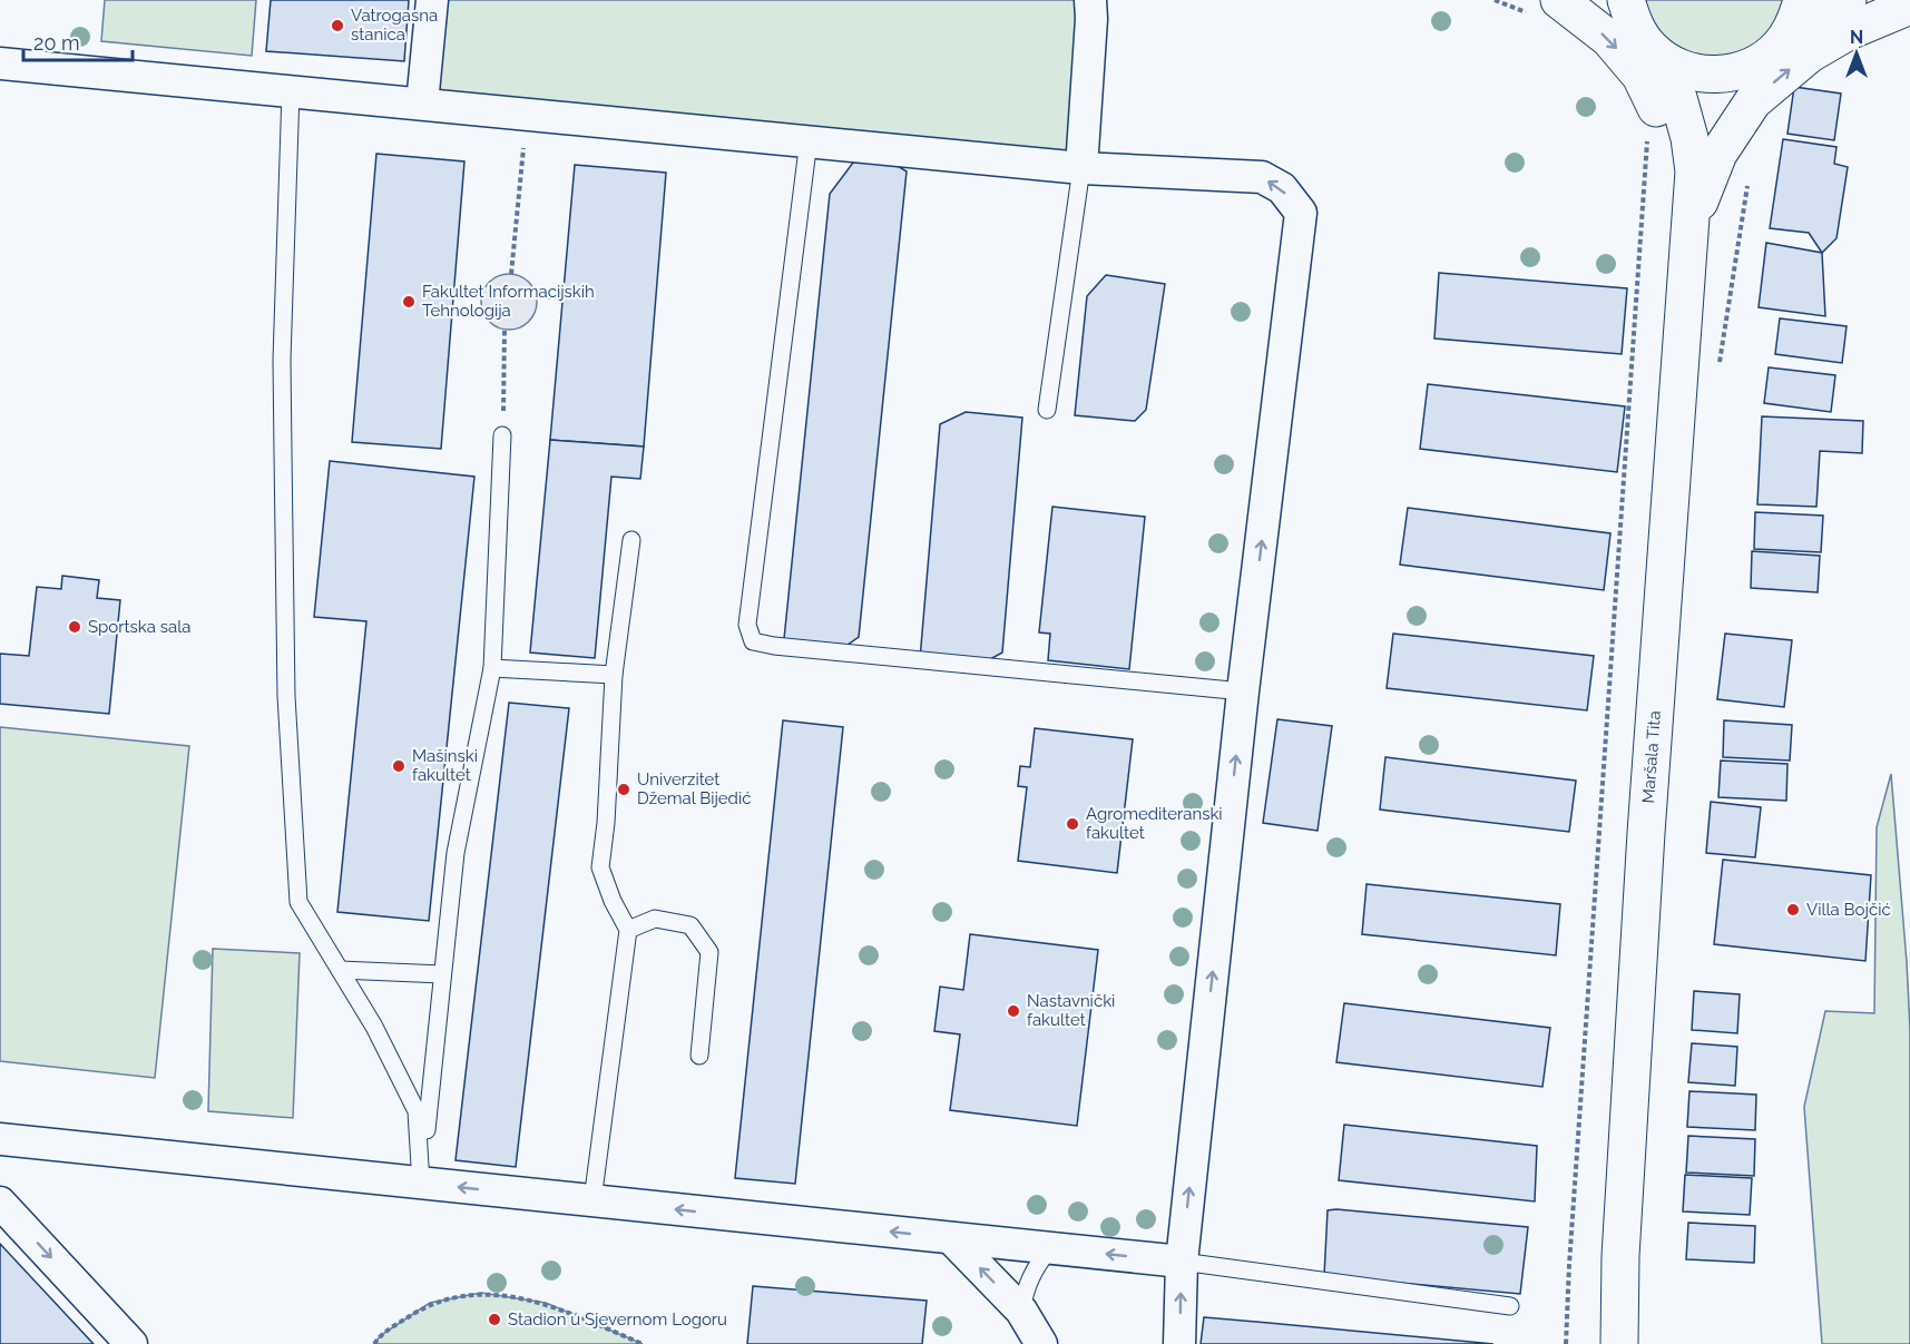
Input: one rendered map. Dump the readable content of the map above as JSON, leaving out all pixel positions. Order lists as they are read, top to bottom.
{
  "streets": {
    "street": ["Maršala Tita"]
  },
  "places": [
    "Vatrogasna stanica",
    "Fakultet Informacijskih Tehnologija",
    "Sportska sala",
    "Mašinski fakultet",
    "Univerzitet Džemal Bijedić",
    "Agromediteranski fakultet",
    "Villa Bojčić",
    "Nastavnički fakultet",
    "Stadion u Sjevernom Logoru"
  ],
  "scale_bar": "20 m",
  "north": "top"
}
